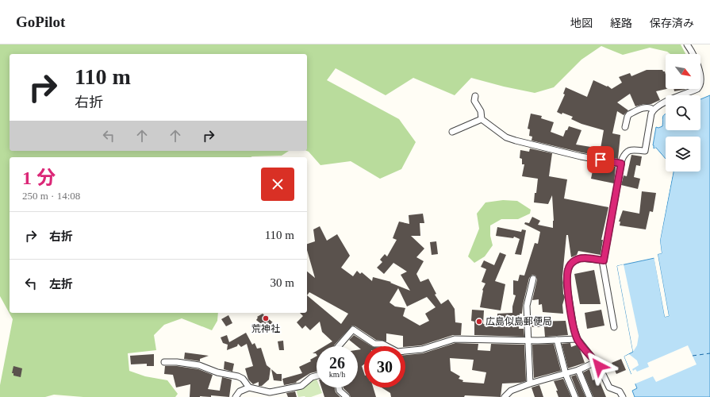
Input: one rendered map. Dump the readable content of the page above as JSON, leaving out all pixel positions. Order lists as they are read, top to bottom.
{
  "places": ["荒神社", "広島似島郵便局"],
  "north": "bottom right",
  "page": {
    "header": "GoPilot",
    "nav": ["地図", "経路", "保存済み"],
    "turn": ["110 m", "右折"],
    "heading": ["1 分", "250 m · 14:08"],
    "list": [
      {
        "name": "右折",
        "value": "110 m"
      },
      {
        "name": "左折",
        "value": "30 m"
      }
    ],
    "speed": "26 km/h",
    "limit": "30"
  }
}
